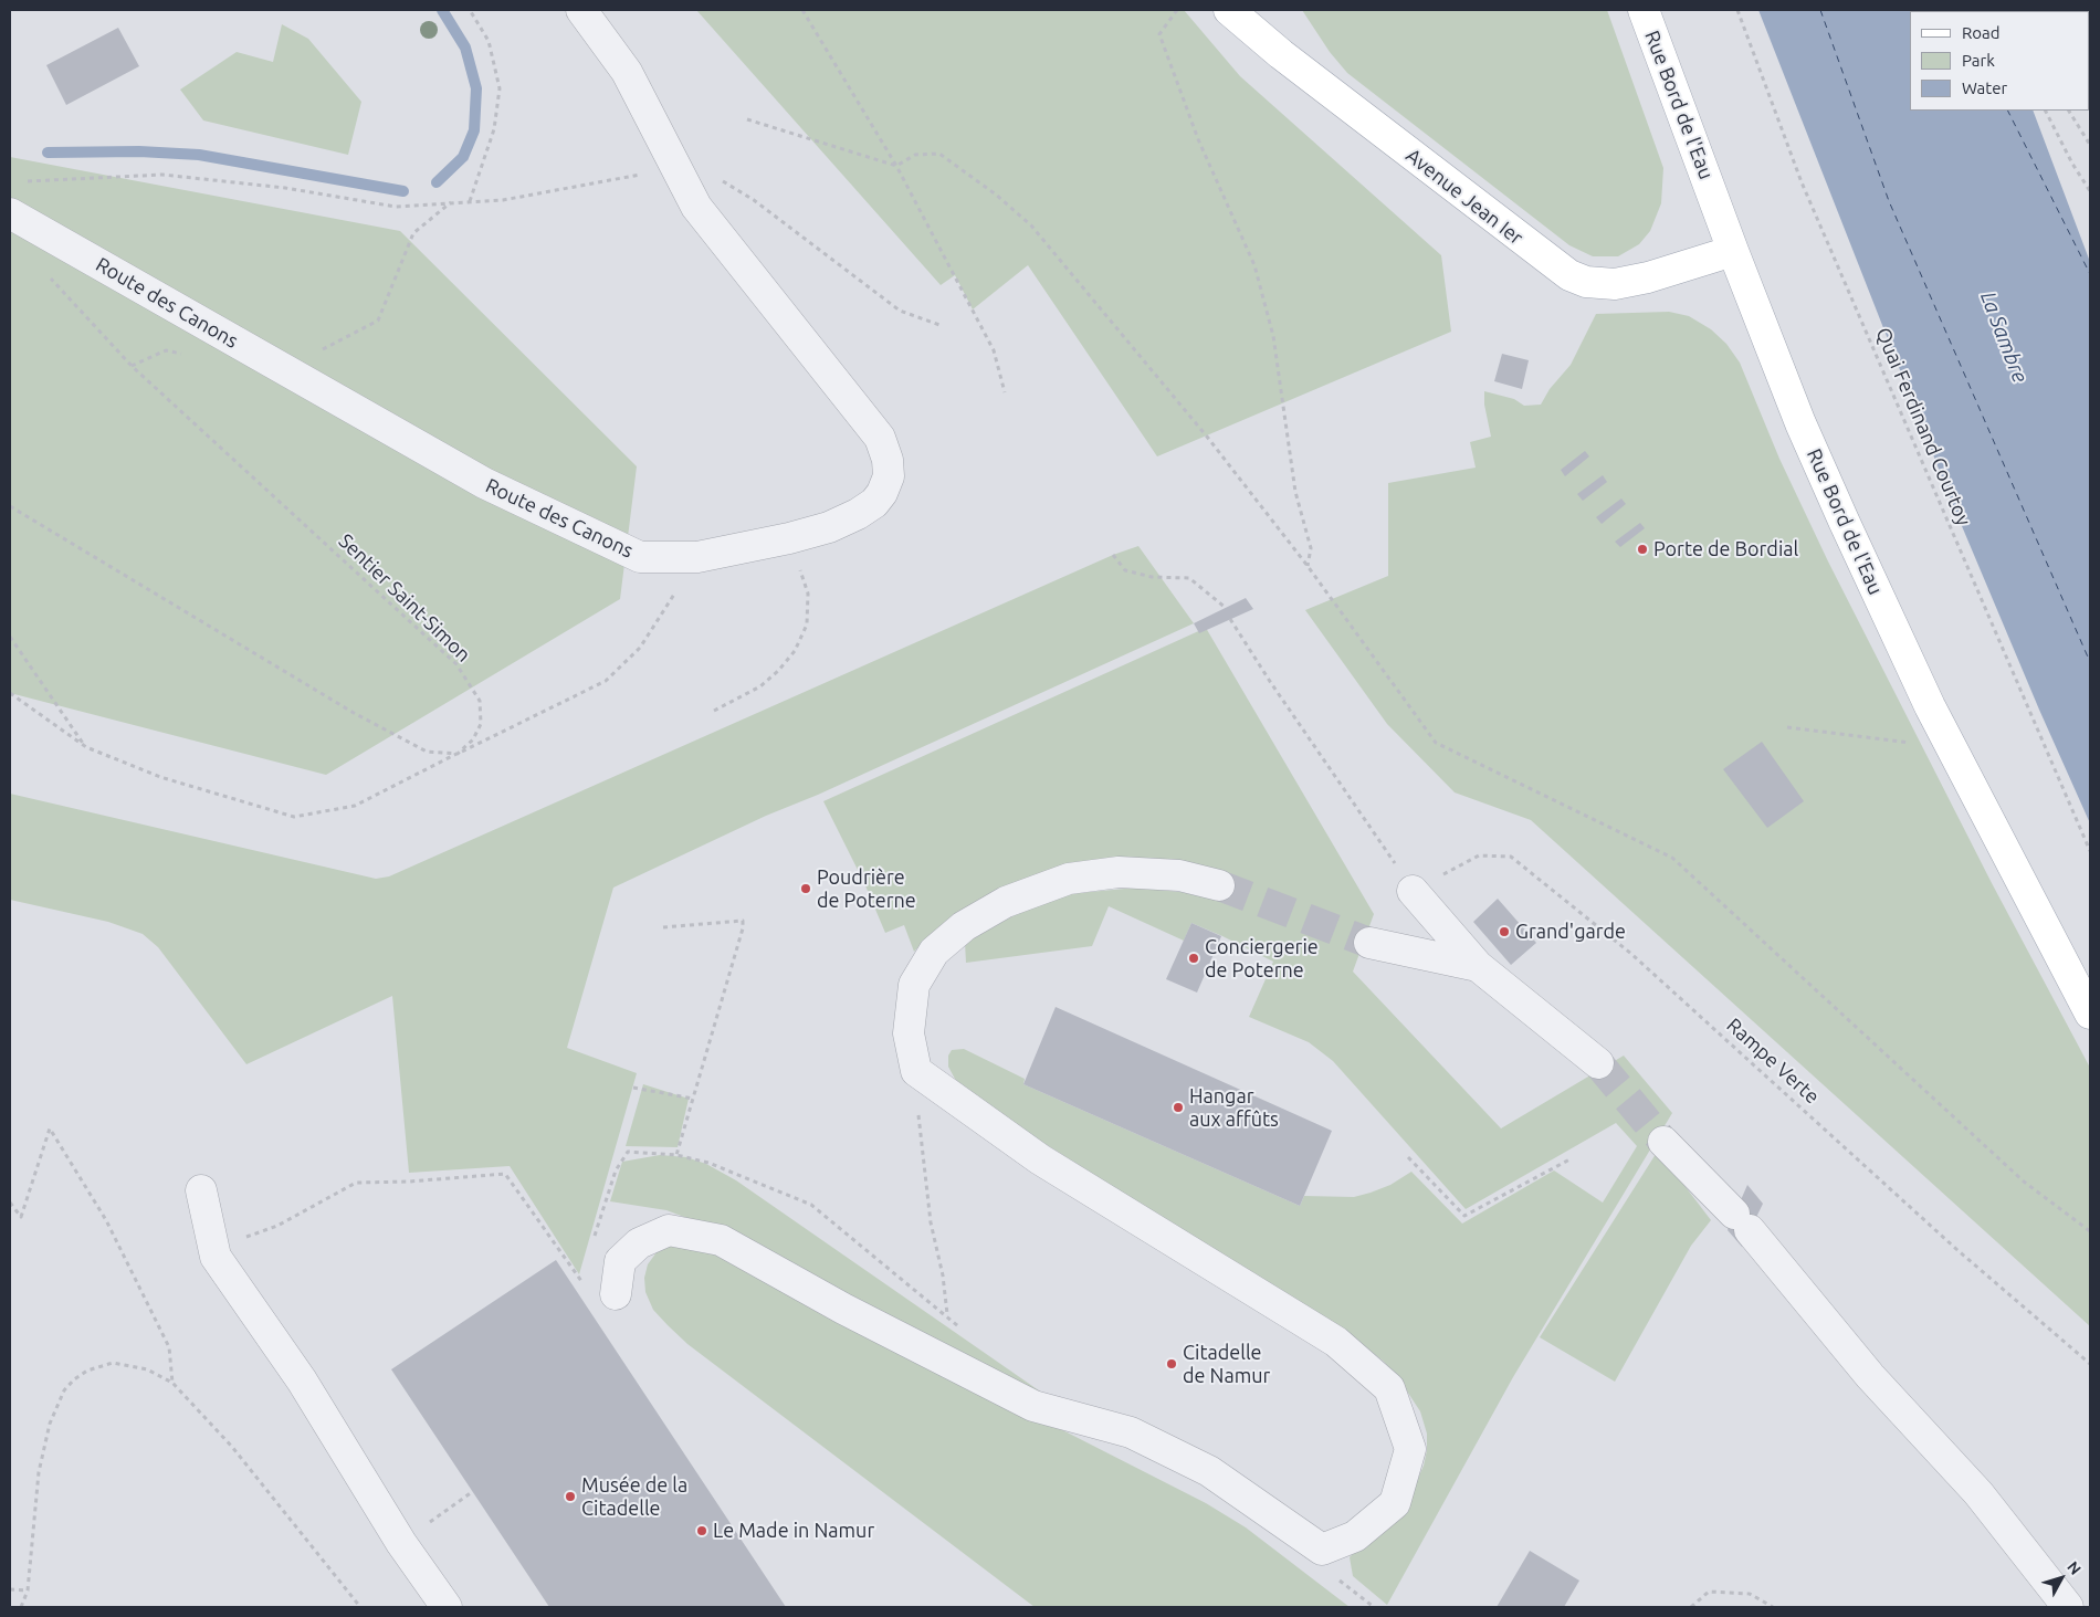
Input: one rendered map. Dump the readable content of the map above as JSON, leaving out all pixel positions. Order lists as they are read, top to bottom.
{
  "streets": {
    "main road": ["Rue Bord de l'Eau", "Avenue Jean Ier"],
    "street": ["Route des Canons"],
    "path": ["Quai Ferdinand Courtoy", "Sentier Saint-Simon", "Rampe Verte"]
  },
  "crossings": [
    ["Rue Bord de l'Eau", "Avenue Jean Ier"]
  ],
  "water": ["La Sambre"],
  "places": [
    "Porte de Bordial",
    "Poudrière de Poterne",
    "Grand'garde",
    "Conciergerie de Poterne",
    "Hangar aux affûts",
    "Citadelle de Namur",
    "Musée de la Citadelle",
    "Le Made in Namur"
  ],
  "legend": ["Road", "Park", "Water"],
  "north": "top right"
}
